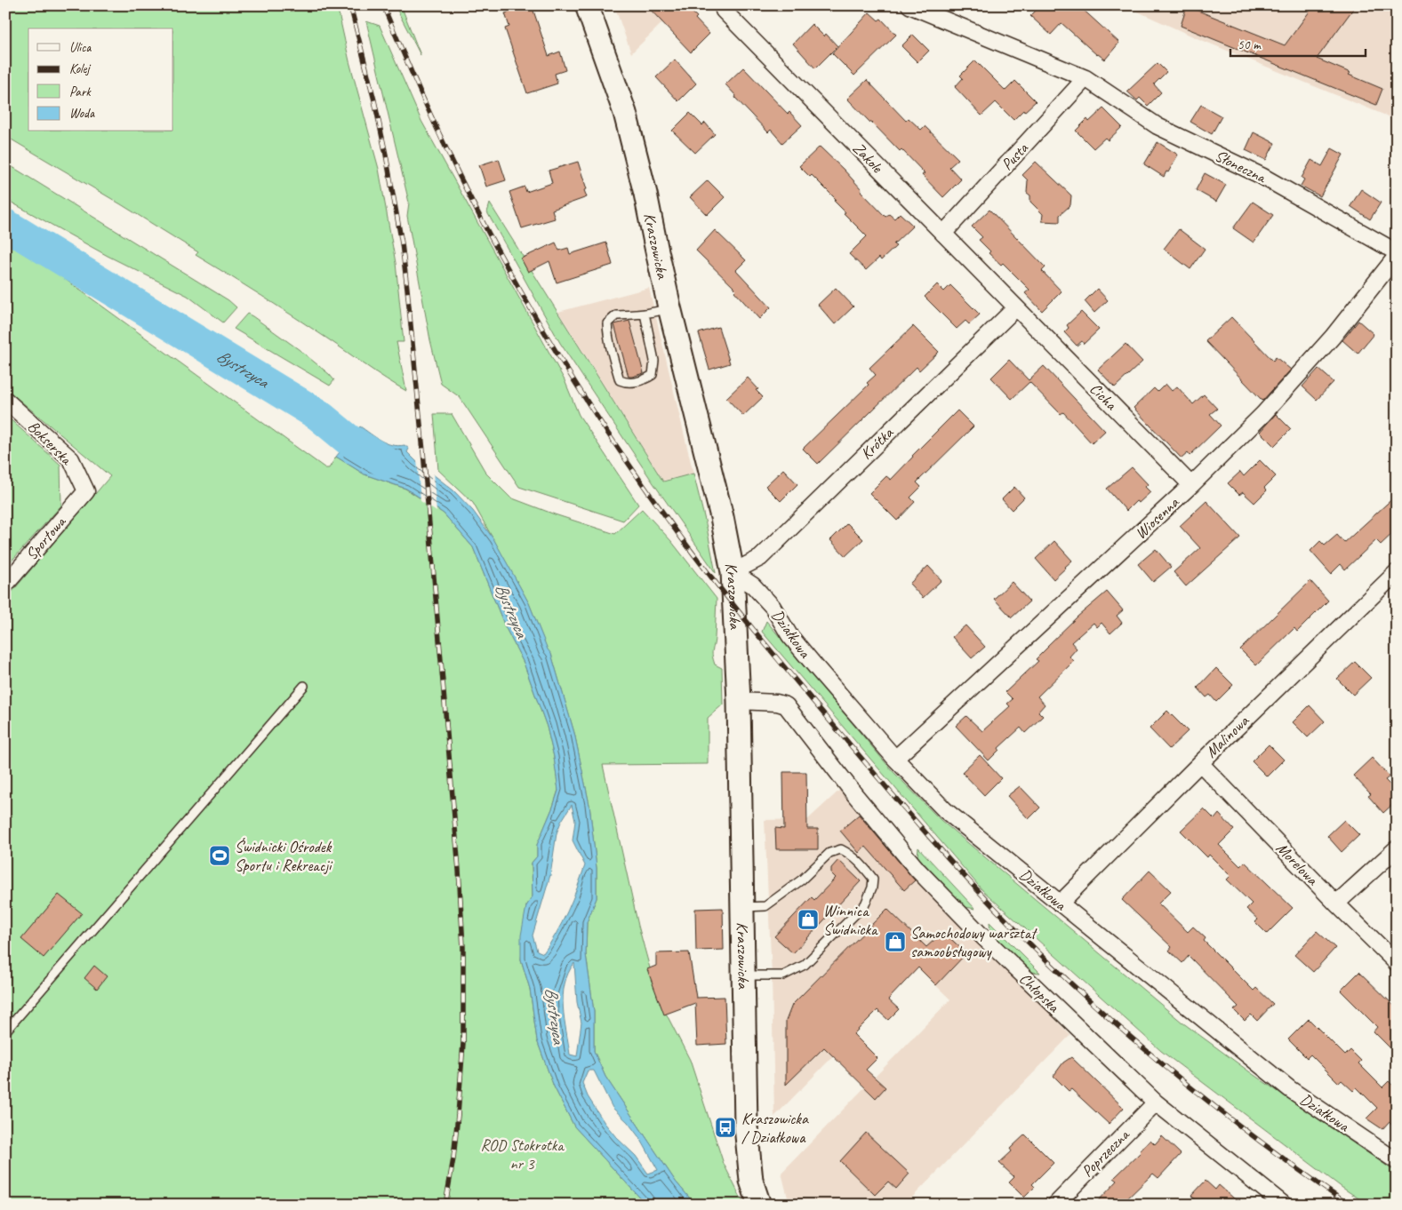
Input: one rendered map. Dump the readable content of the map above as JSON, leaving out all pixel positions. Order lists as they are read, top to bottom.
{
  "streets": {
    "street": [
      "Pusta",
      "Zakole",
      "Słoneczna",
      "Kraszowicka",
      "Cicha",
      "Bokserska",
      "Krótka",
      "Wiosenna",
      "Sportowa",
      "Działkowa",
      "Malinowa",
      "Morelowa",
      "Chłopska",
      "Poprzeczna"
    ]
  },
  "crossings": [
    ["Pusta", "Zakole"],
    ["Pusta", "Słoneczna"],
    ["Zakole", "Cicha"],
    ["Zakole", "Krótka"],
    ["Słoneczna", "Wiosenna"],
    ["Kraszowicka", "Krótka"],
    ["Kraszowicka", "Działkowa"],
    ["Kraszowicka", "Chłopska"],
    ["Cicha", "Krótka"],
    ["Cicha", "Wiosenna"],
    ["Bokserska", "Sportowa"],
    ["Krótka", "Działkowa"],
    ["Wiosenna", "Działkowa"],
    ["Działkowa", "Malinowa"],
    ["Malinowa", "Morelowa"],
    ["Chłopska", "Poprzeczna"]
  ],
  "water": ["Bystrzyca"],
  "parks": ["ROD Stokrotka nr 3"],
  "places": {
    "sports": ["Świdnicki Ośrodek Sportu i Rekreacji"],
    "shop": ["Winnica Świdnicka", "Samochodowy warsztat samoobsługowy"],
    "bus stop": ["Kraszowicka / Działkowa"]
  },
  "legend": [
    "Ulica",
    "Kolej",
    "Park",
    "Woda"
  ],
  "scale_bar": "50 m"
}
